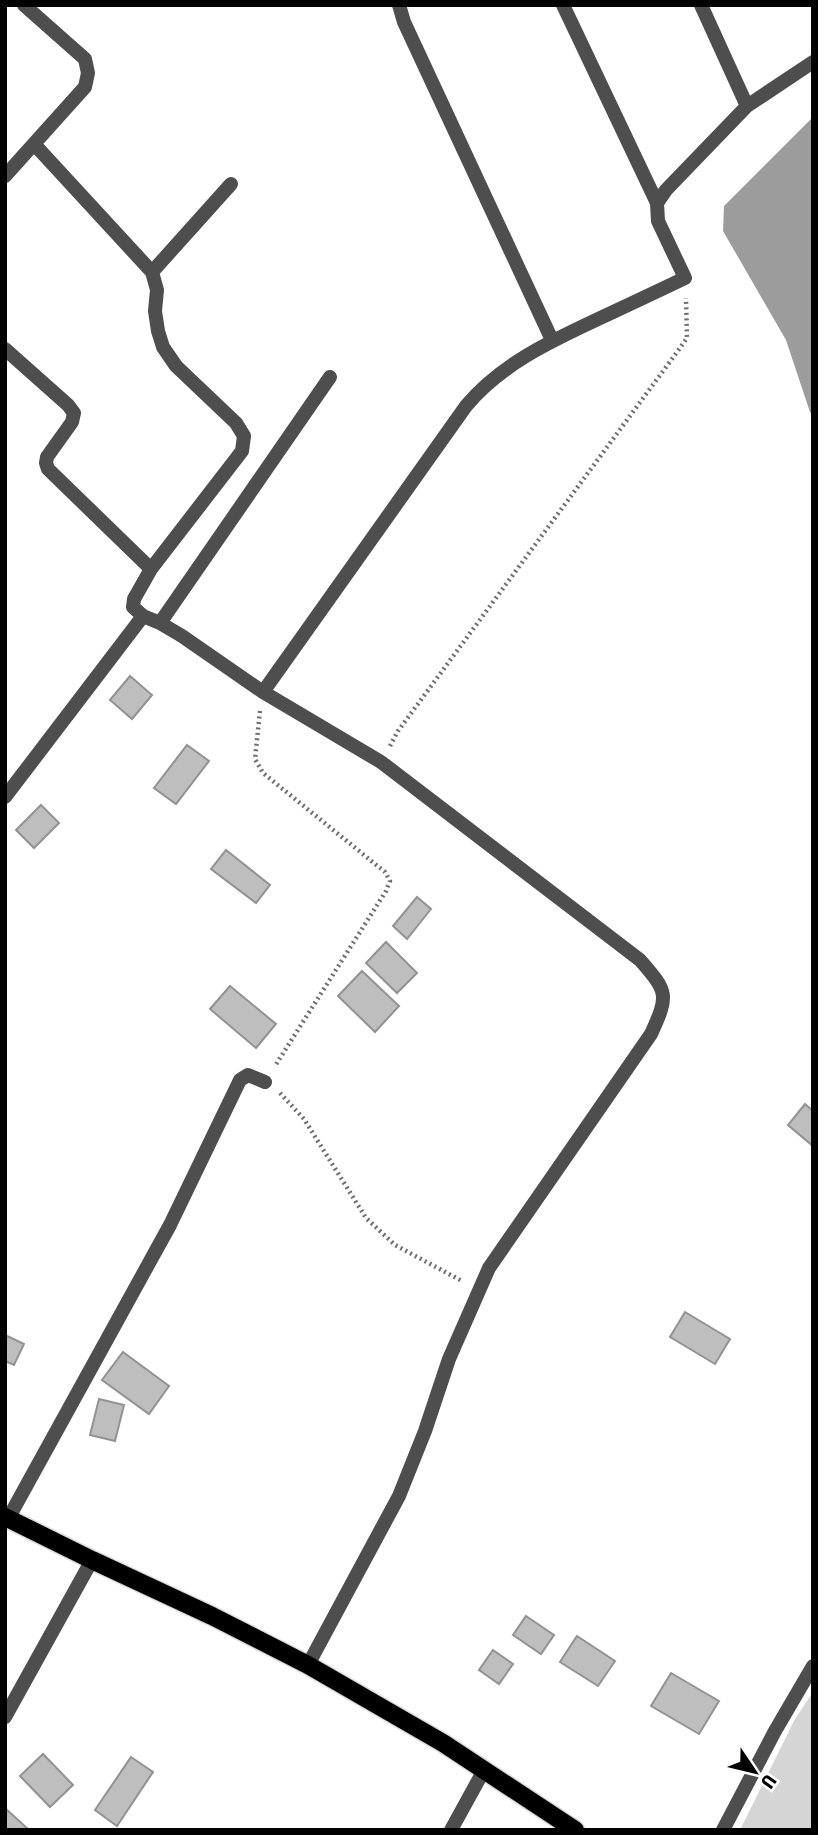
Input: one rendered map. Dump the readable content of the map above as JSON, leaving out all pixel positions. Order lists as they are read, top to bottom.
{
  "north": "bottom right"
}
